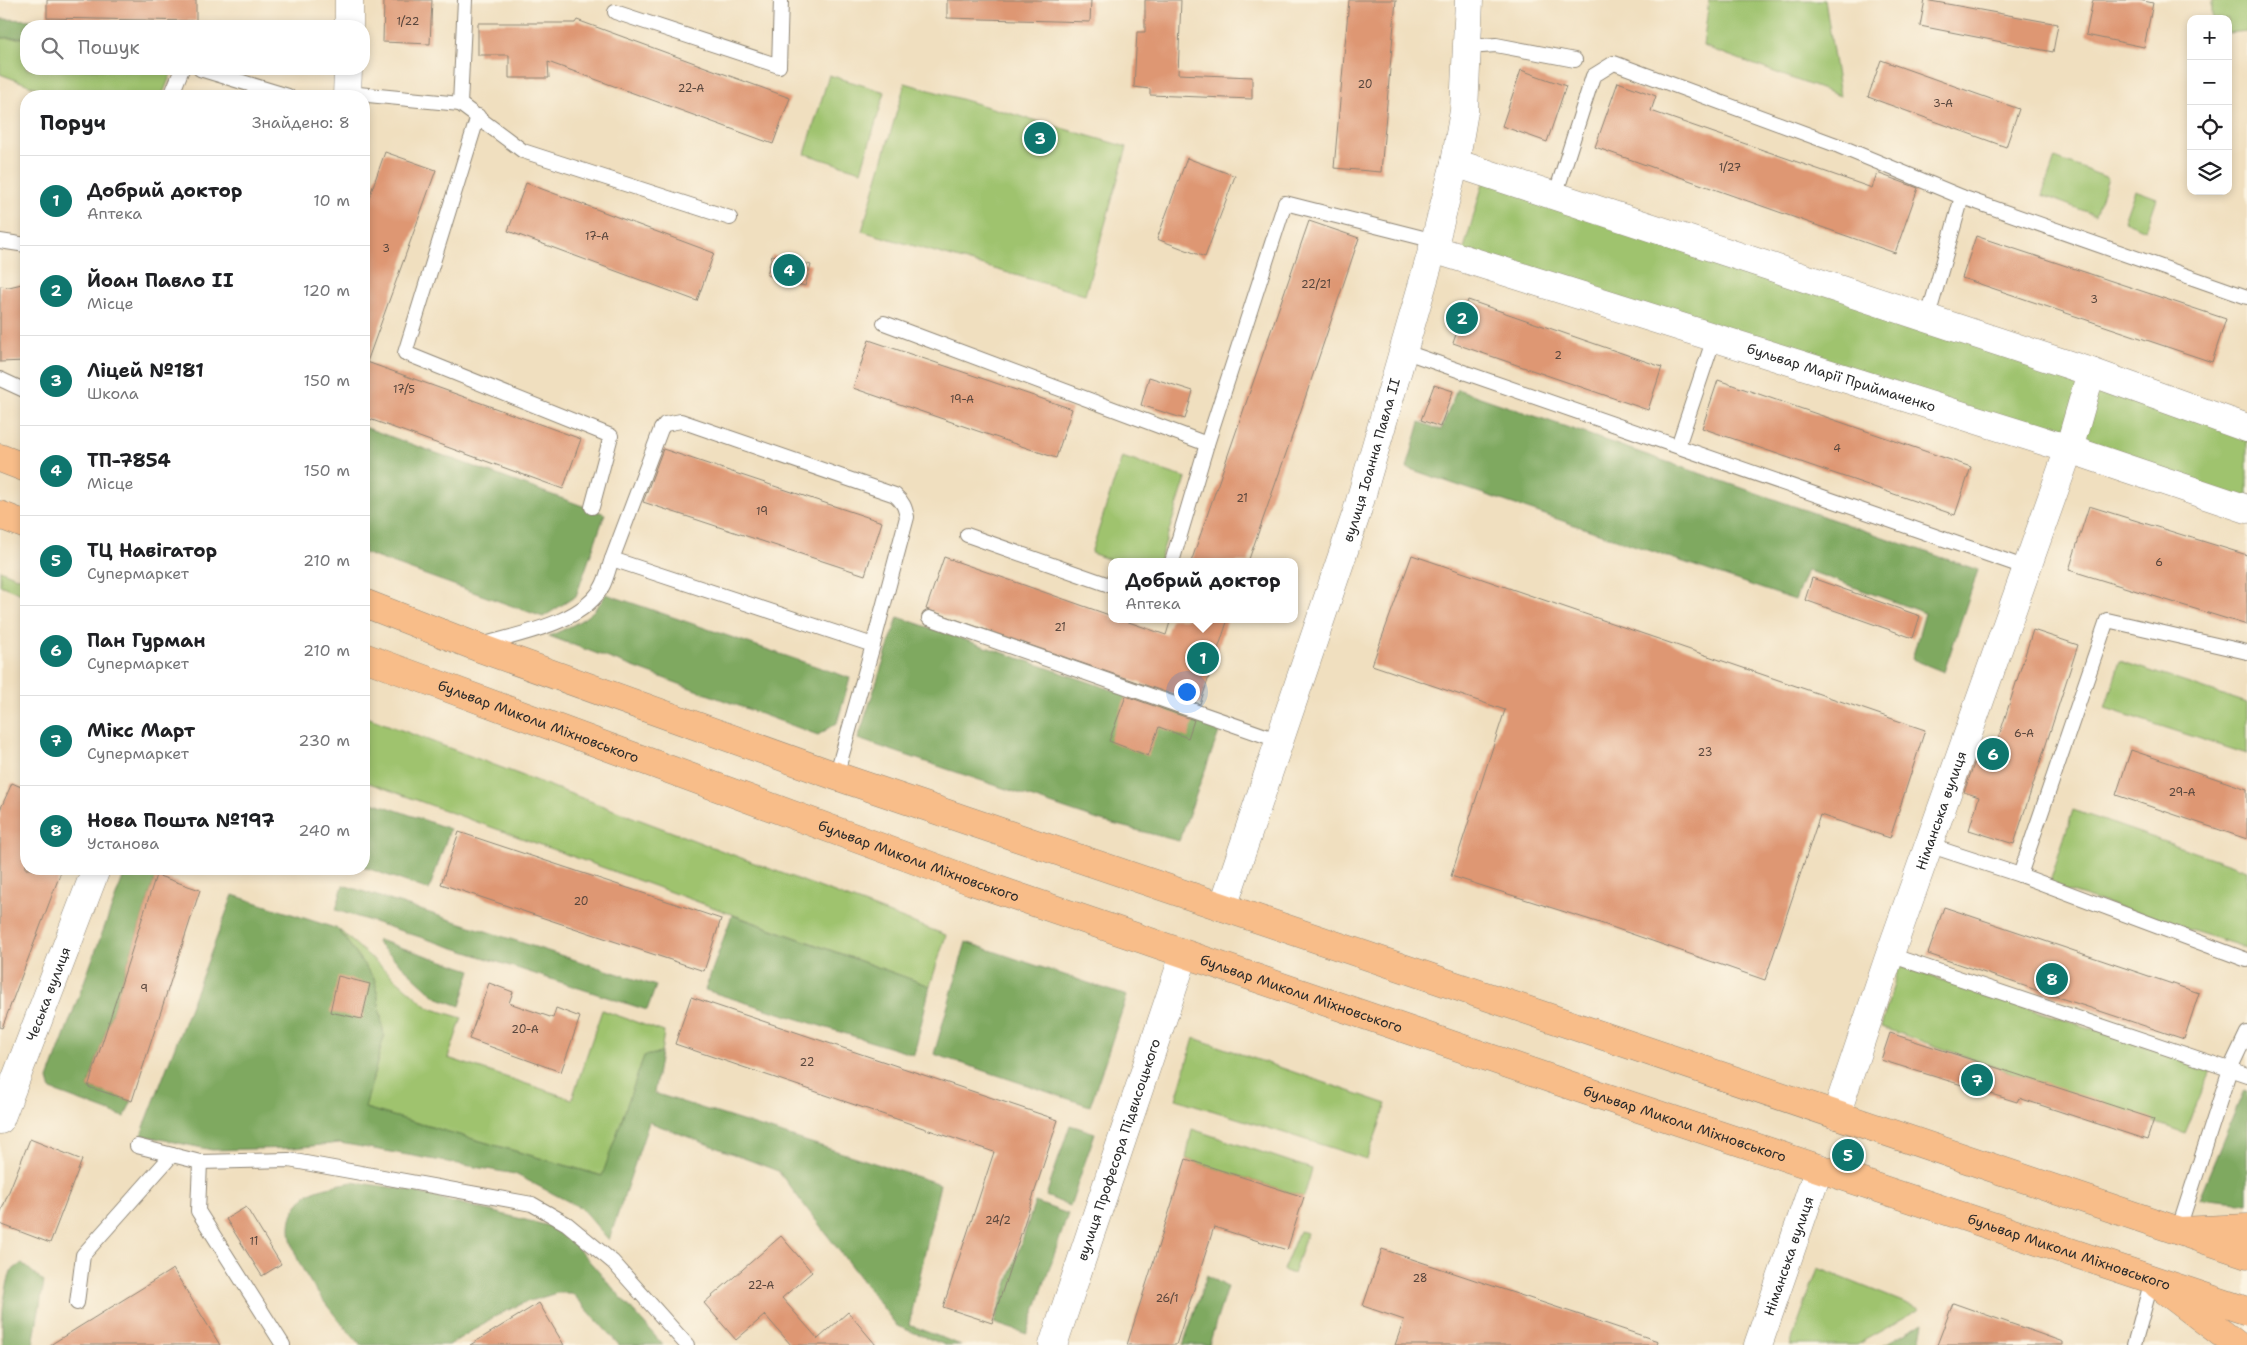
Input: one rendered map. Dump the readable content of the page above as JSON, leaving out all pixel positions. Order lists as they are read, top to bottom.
{
  "streets": {
    "main road": ["бульвар Миколи Міхновського"],
    "street": [
      "бульвар Марії Приймаченко",
      "вулиця Іоанна Павла II",
      "Німанська вулиця",
      "Чеська вулиця",
      "вулиця Професора Підвисоцького"
    ]
  },
  "crossings": [
    ["бульвар Марії Приймаченко", "вулиця Іоанна Павла II"],
    ["бульвар Марії Приймаченко", "Німанська вулиця"],
    ["бульвар Миколи Міхновського", "Німанська вулиця"],
    ["бульвар Миколи Міхновського", "вулиця Професора Підвисоцького"]
  ],
  "house_numbers": [
    "1/22",
    "20",
    "22-А",
    "3-А",
    "1/27",
    "17-А",
    "3",
    "22/21",
    "3",
    "2",
    "17/5",
    "19-А",
    "4",
    "21",
    "19",
    "6",
    "21",
    "6-А",
    "23",
    "29-А",
    "20",
    "9",
    "20-А",
    "22",
    "24/2",
    "11",
    "28",
    "22-А",
    "26/1"
  ],
  "page": {
    "map_buttons": ["+", "−"],
    "search": "Пошук",
    "heading": ["Поруч", "Знайдено: 8"],
    "pins": [
      "3",
      "4",
      "2",
      "1",
      "6",
      "8",
      "7",
      "5"
    ],
    "list": [
      {
        "mark": "1",
        "name": "Добрий доктор",
        "note": "Аптека",
        "value": "10 m"
      },
      {
        "mark": "2",
        "name": "Йоан Павло II",
        "note": "Місце",
        "value": "120 m"
      },
      {
        "mark": "3",
        "name": "Ліцей №181",
        "note": "Школа",
        "value": "150 m"
      },
      {
        "mark": "4",
        "name": "ТП-7854",
        "note": "Місце",
        "value": "150 m"
      },
      {
        "mark": "5",
        "name": "ТЦ Навігатор",
        "note": "Супермаркет",
        "value": "210 m"
      },
      {
        "mark": "6",
        "name": "Пан Гурман",
        "note": "Супермаркет",
        "value": "210 m"
      },
      {
        "mark": "7",
        "name": "Мікс Март",
        "note": "Супермаркет",
        "value": "230 m"
      },
      {
        "mark": "8",
        "name": "Нова Пошта №197",
        "note": "Установа",
        "value": "240 m"
      }
    ],
    "popup": ["Добрий доктор", "Аптека"]
  }
}
